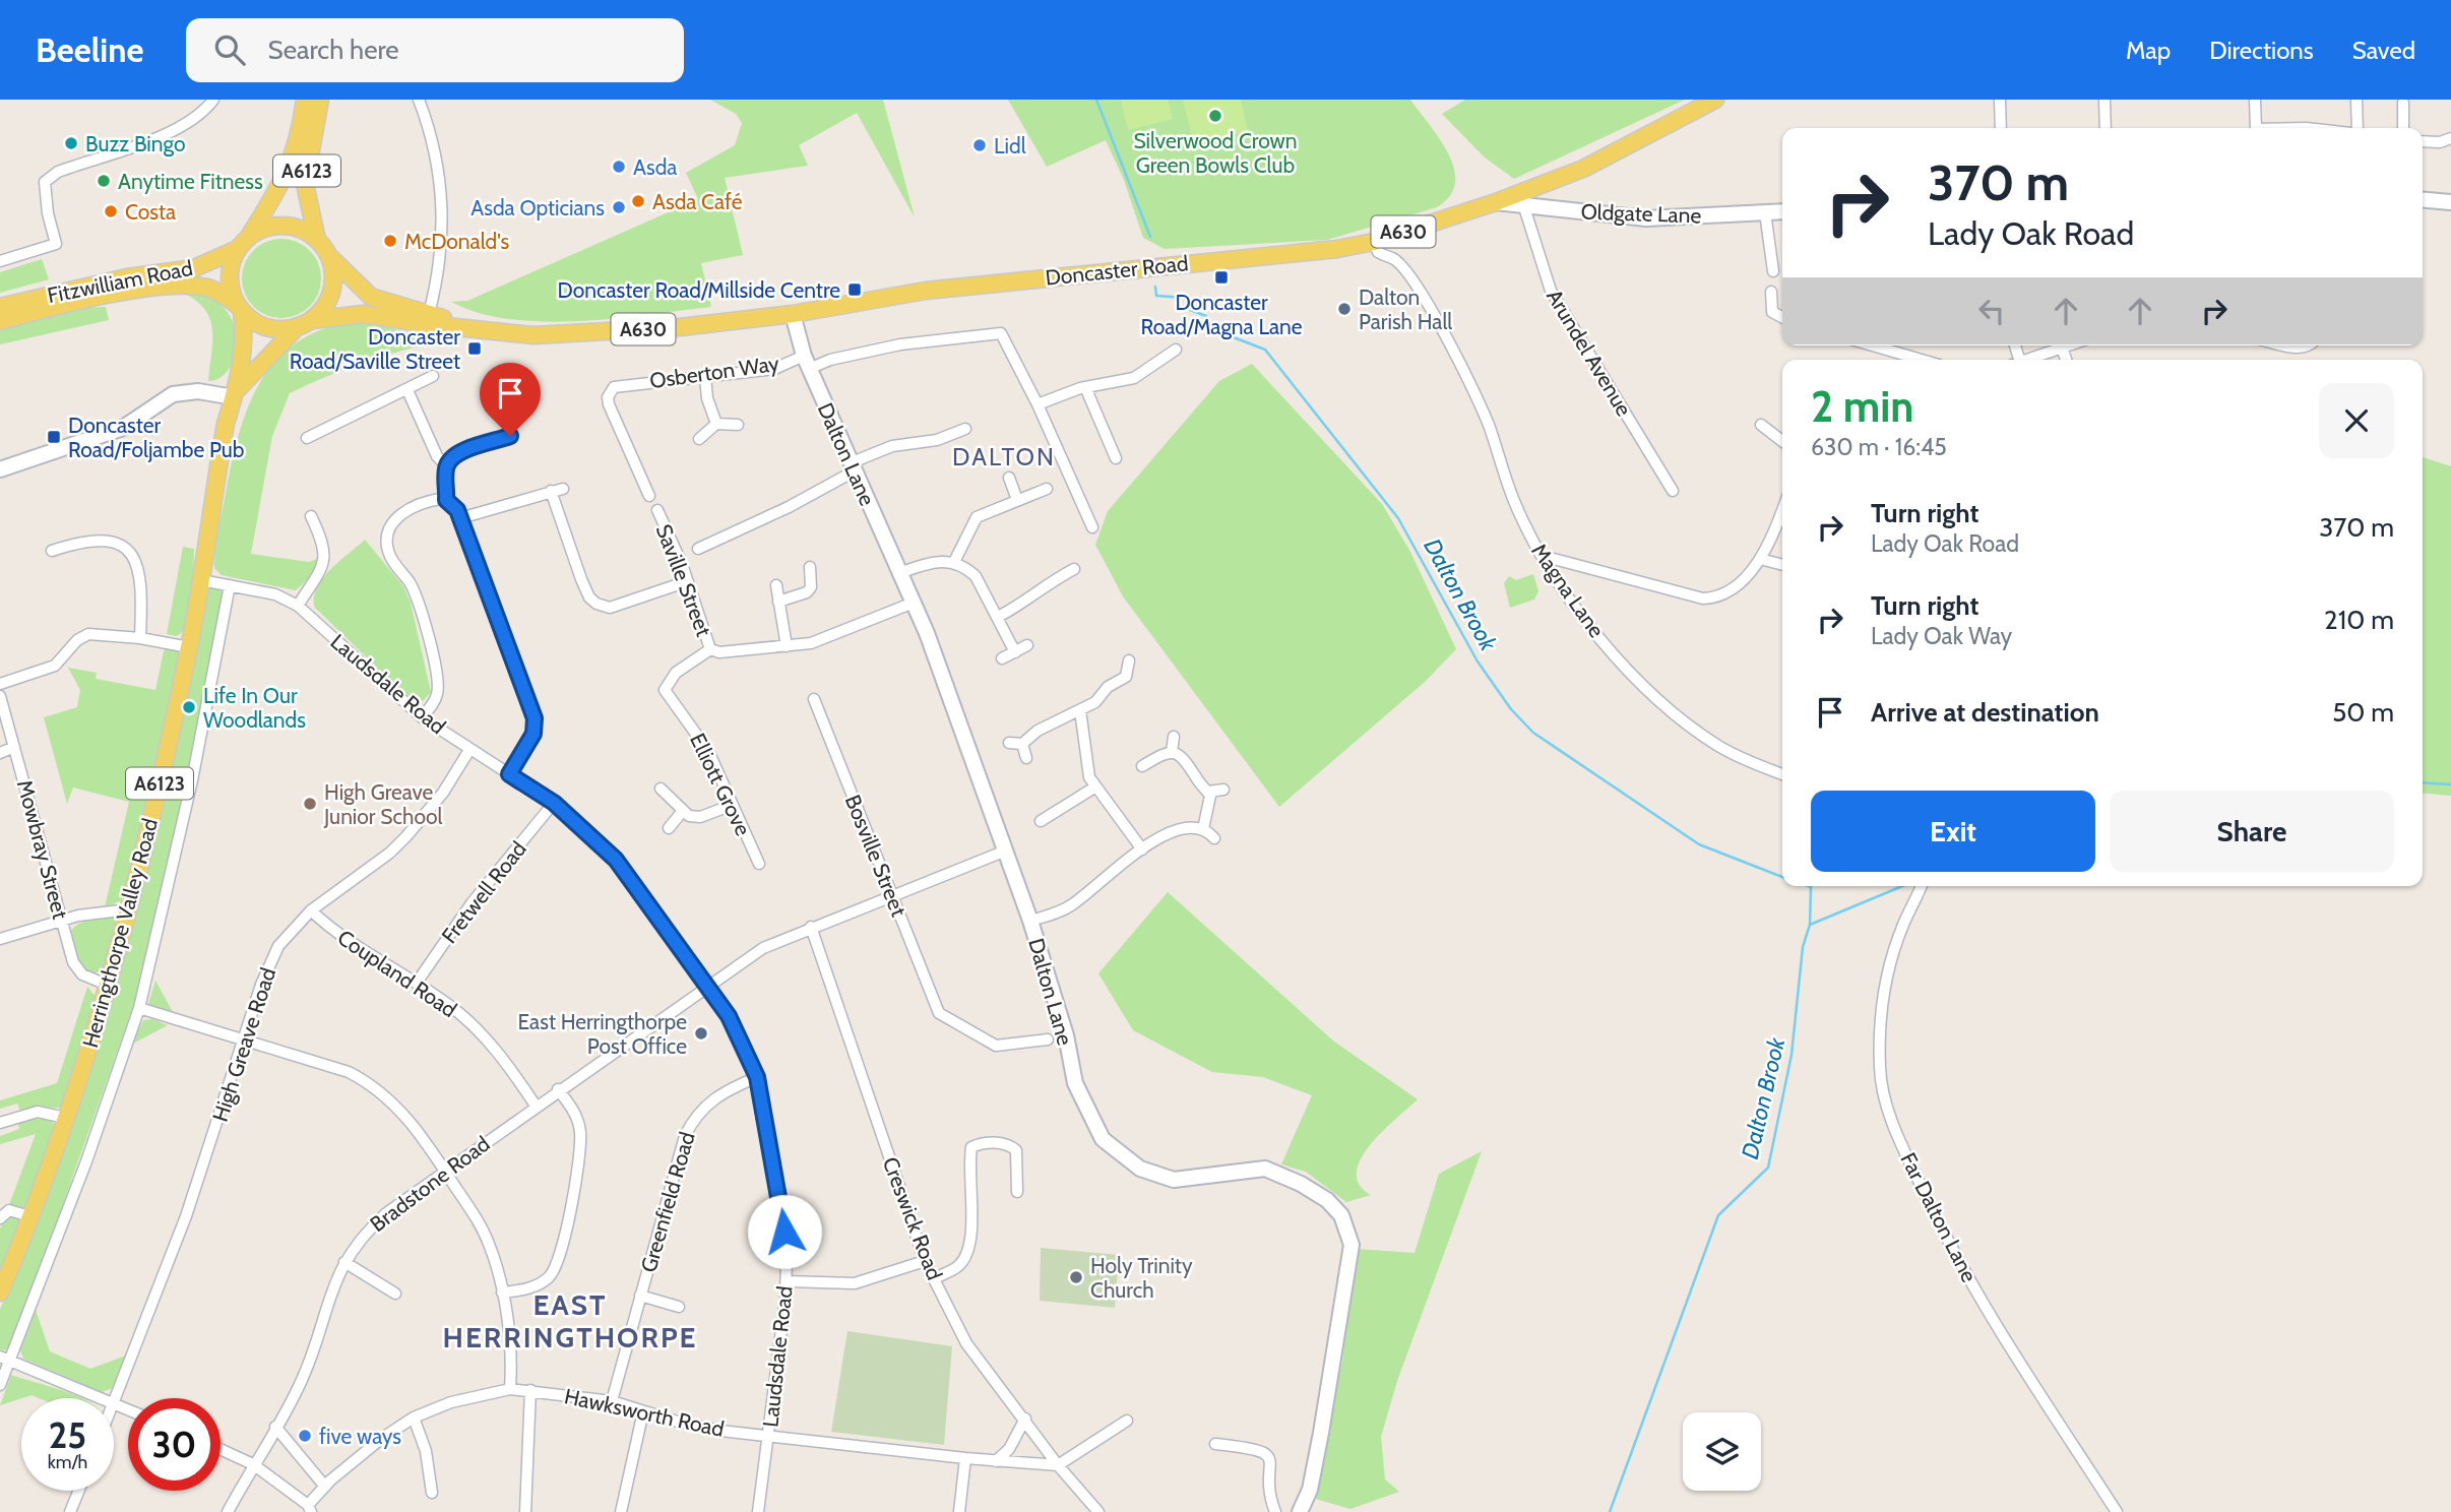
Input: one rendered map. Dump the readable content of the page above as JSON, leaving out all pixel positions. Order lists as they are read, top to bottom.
{
  "streets": {
    "main road": [
      "A6123",
      "A630",
      "Doncaster Road",
      "Fitzwilliam Road",
      "Herringthorpe Valley Road"
    ],
    "street": [
      "Oldgate Lane",
      "Arundel Avenue",
      "Osberton Way",
      "Dalton Lane",
      "Saville Street",
      "Magna Lane",
      "Laudsdale Road",
      "Elliott Grove",
      "Mowbray Street",
      "Bosville Street",
      "Fretwell Road",
      "Coupland Road",
      "High Greave Road",
      "Bradstone Road",
      "Greenfield Road",
      "Far Dalton Lane",
      "Creswick Road",
      "Hawksworth Road"
    ]
  },
  "crossings": [
    ["A6123", "Doncaster Road"],
    ["A6123", "Fitzwilliam Road"],
    ["A6123", "Herringthorpe Valley Road"],
    ["Oldgate Lane", "Doncaster Road"],
    ["Oldgate Lane", "Arundel Avenue"],
    ["Doncaster Road", "Fitzwilliam Road"],
    ["Doncaster Road", "Dalton Lane"],
    ["Doncaster Road", "Magna Lane"],
    ["Doncaster Road", "Herringthorpe Valley Road"],
    ["Fitzwilliam Road", "Herringthorpe Valley Road"],
    ["Osberton Way", "Dalton Lane"],
    ["Dalton Lane", "Bradstone Road"],
    ["Saville Street", "Elliott Grove"],
    ["Laudsdale Road", "Fretwell Road"],
    ["Laudsdale Road", "Herringthorpe Valley Road"],
    ["Laudsdale Road", "High Greave Road"],
    ["Laudsdale Road", "Bradstone Road"],
    ["Laudsdale Road", "Greenfield Road"],
    ["Laudsdale Road", "Hawksworth Road"],
    ["Mowbray Street", "Herringthorpe Valley Road"],
    ["Bosville Street", "Bradstone Road"],
    ["Fretwell Road", "Coupland Road"],
    ["Coupland Road", "High Greave Road"],
    ["Coupland Road", "Bradstone Road"],
    ["Bradstone Road", "Creswick Road"],
    ["Greenfield Road", "Hawksworth Road"],
    ["Creswick Road", "Hawksworth Road"]
  ],
  "districts": ["DALTON", "EAST HERRINGTHORPE"],
  "water": ["Dalton Brook"],
  "places": {
    "other": [
      "Silverwood Crown Green Bowls Club",
      "Buzz Bingo",
      "Lidl",
      "Asda",
      "Anytime Fitness",
      "Asda Café",
      "Asda Opticians",
      "Costa",
      "McDonald's",
      "Dalton Parish Hall",
      "Life In Our Woodlands",
      "High Greave Junior School",
      "East Herringthorpe Post Office",
      "Holy Trinity Church",
      "five ways"
    ],
    "transit": [
      "Doncaster Road/Magna Lane",
      "Doncaster Road/Millside Centre",
      "Doncaster Road/Saville Street",
      "Doncaster Road/Foljambe Pub"
    ]
  },
  "page": {
    "header": "Beeline",
    "search": "Search here",
    "nav": ["Map", "Directions", "Saved"],
    "turn": ["370 m", "Lady Oak Road"],
    "heading": ["2 min", "630 m · 16:45"],
    "list": [
      {
        "name": "Turn right",
        "note": "Lady Oak Road",
        "value": "370 m"
      },
      {
        "name": "Turn right",
        "note": "Lady Oak Way",
        "value": "210 m"
      },
      {
        "name": "Arrive at destination",
        "value": "50 m"
      }
    ],
    "buttons": ["Exit", "Share"],
    "speed": "25 km/h",
    "limit": "30"
  }
}
